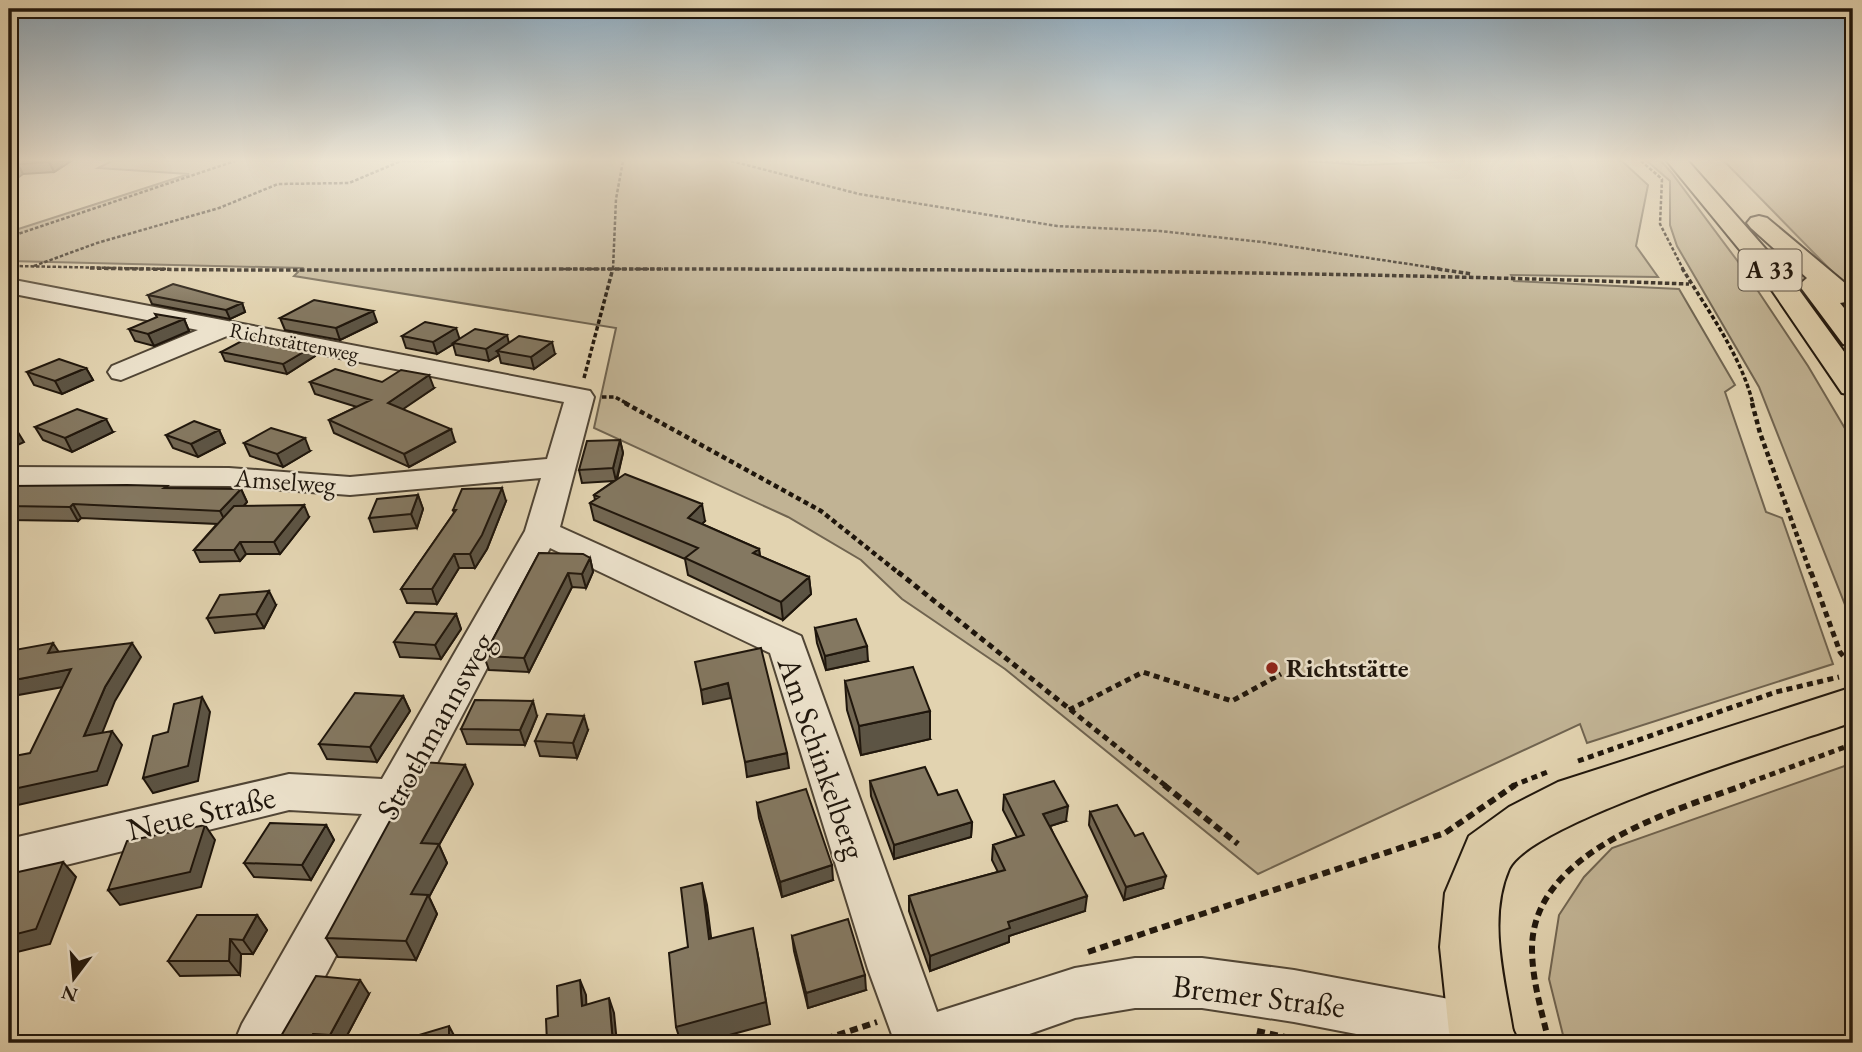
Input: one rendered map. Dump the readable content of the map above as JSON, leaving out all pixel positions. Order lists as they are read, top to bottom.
{
  "streets": {
    "main road": ["A 33", "Bremer Straße"],
    "street": [
      "Richtstättenweg",
      "Amselweg",
      "Strothmannsweg",
      "Am Schinkelberg",
      "Neue Straße"
    ]
  },
  "crossings": [
    ["Richtstättenweg", "Strothmannsweg"],
    ["Amselweg", "Strothmannsweg"],
    ["Strothmannsweg", "Am Schinkelberg"],
    ["Strothmannsweg", "Neue Straße"],
    ["Am Schinkelberg", "Bremer Straße"]
  ],
  "places": ["Richtstätte"],
  "north": "bottom"
}
